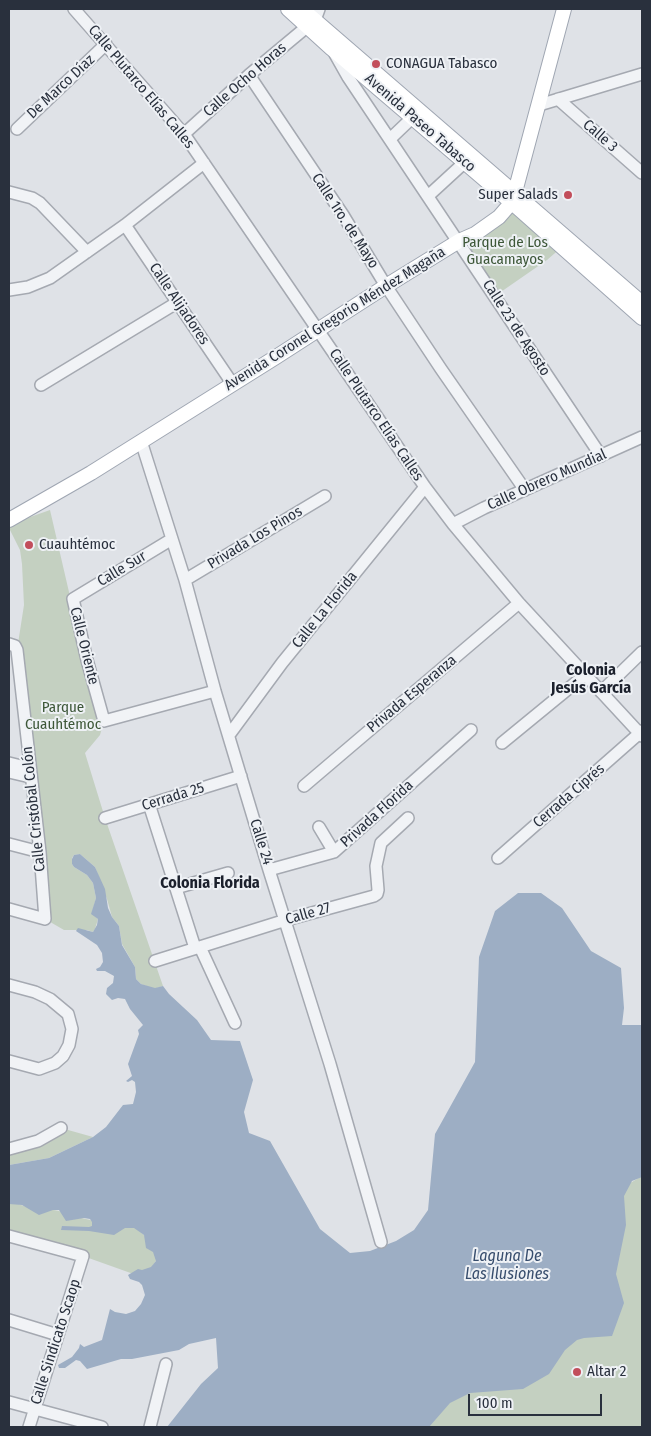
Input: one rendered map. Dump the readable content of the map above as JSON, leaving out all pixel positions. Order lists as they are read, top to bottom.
{
  "streets": {
    "main road": ["Avenida Paseo Tabasco", "Avenida Coronel Gregorio Méndez Magaña"],
    "street": [
      "Calle Ocho Horas",
      "De Marco Díaz",
      "Calle Plutarco Elías Calles",
      "Calle 3",
      "Calle 1ro. de Mayo",
      "Calle Alijadores",
      "Calle 23 de Agosto",
      "Calle Obrero Mundial",
      "Privada Los Pinos",
      "Calle Sur",
      "Calle La Florida",
      "Calle Oriente",
      "Privada Esperanza",
      "Cerrada Ciprés",
      "Cerrada 25",
      "Calle Cristóbal Colón",
      "Privada Florida",
      "Calle 24",
      "Calle 27",
      "Calle Sindicato Scaop"
    ]
  },
  "crossings": [
    ["Calle Ocho Horas", "Calle Plutarco Elías Calles"],
    ["Calle Ocho Horas", "Avenida Paseo Tabasco"],
    ["Calle Ocho Horas", "Calle 1ro. de Mayo"],
    ["De Marco Díaz", "Calle Plutarco Elías Calles"],
    ["Calle Plutarco Elías Calles", "Avenida Coronel Gregorio Méndez Magaña"],
    ["Calle Plutarco Elías Calles", "Calle Obrero Mundial"],
    ["Calle Plutarco Elías Calles", "Calle La Florida"],
    ["Calle Plutarco Elías Calles", "Privada Esperanza"],
    ["Calle Plutarco Elías Calles", "Cerrada Ciprés"],
    ["Avenida Paseo Tabasco", "Avenida Coronel Gregorio Méndez Magaña"],
    ["Avenida Paseo Tabasco", "Calle 23 de Agosto"],
    ["Calle 1ro. de Mayo", "Avenida Coronel Gregorio Méndez Magaña"],
    ["Calle 1ro. de Mayo", "Calle Obrero Mundial"],
    ["Calle Alijadores", "Avenida Coronel Gregorio Méndez Magaña"],
    ["Avenida Coronel Gregorio Méndez Magaña", "Calle 23 de Agosto"],
    ["Avenida Coronel Gregorio Méndez Magaña", "Calle 24"],
    ["Calle 23 de Agosto", "Calle Obrero Mundial"],
    ["Privada Los Pinos", "Calle 24"],
    ["Calle Sur", "Calle Oriente"],
    ["Calle Sur", "Calle 24"],
    ["Calle La Florida", "Calle 24"],
    ["Calle Oriente", "Calle 24"],
    ["Cerrada 25", "Calle 24"],
    ["Privada Florida", "Calle 24"],
    ["Calle 24", "Calle 27"]
  ],
  "districts": ["Colonia Jesús García", "Colonia Florida"],
  "water": ["Laguna De Las Ilusiones"],
  "parks": ["Parque de Los Guacamayos", "Parque Cuauhtémoc"],
  "places": [
    "CONAGUA Tabasco",
    "Super Salads",
    "Cuauhtémoc",
    "Altar 2"
  ],
  "scale_bar": "100 m"
}
